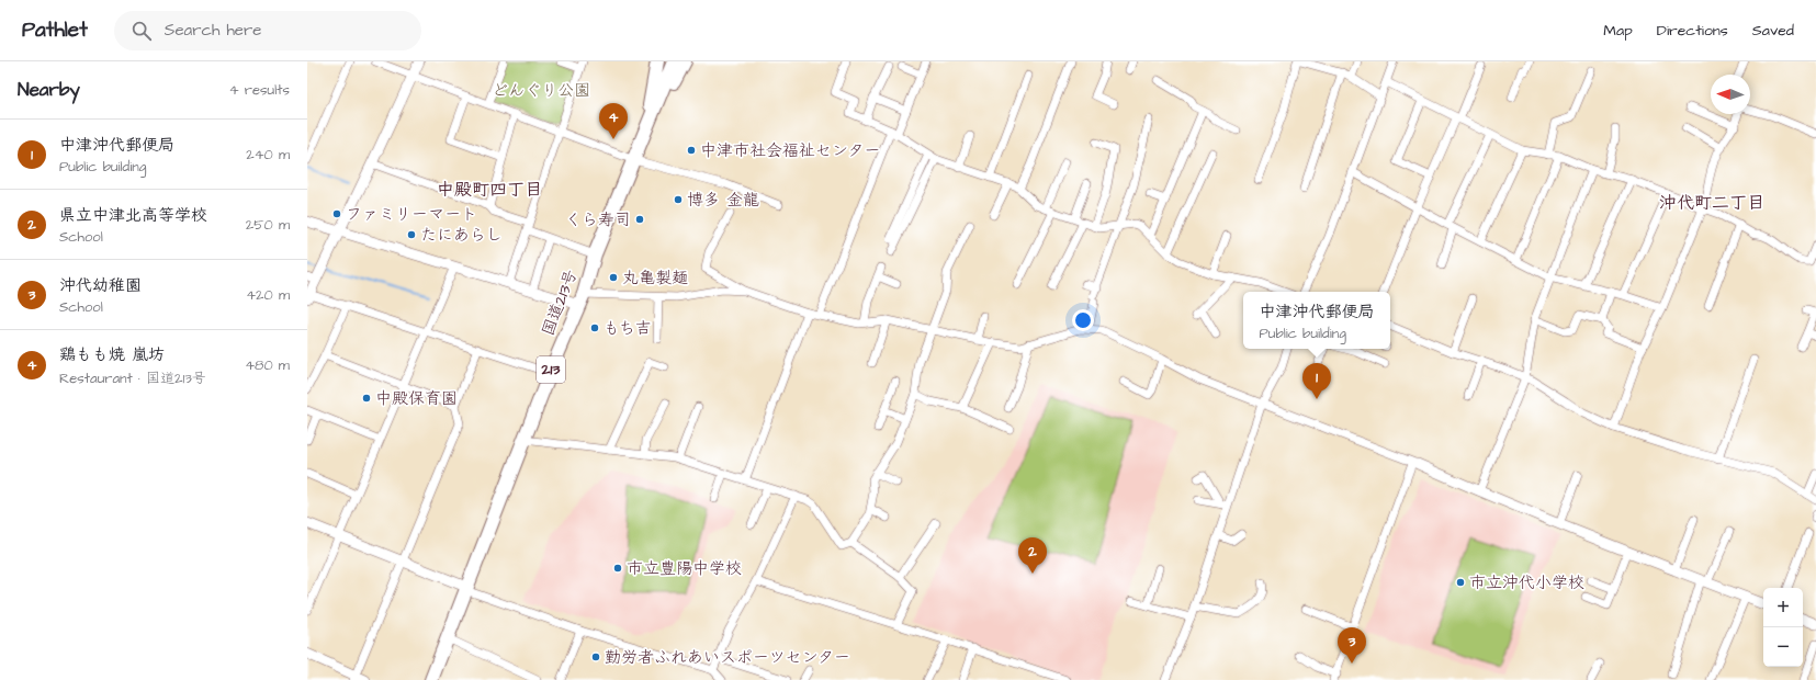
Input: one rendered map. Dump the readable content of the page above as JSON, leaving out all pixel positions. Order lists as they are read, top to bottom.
{
  "streets": {
    "highway": ["国道213号", "213"]
  },
  "districts": ["中殿町四丁目", "沖代町二丁目"],
  "parks": ["どんぐり公園"],
  "places": [
    "中津市社会福祉センター",
    "博多 金龍",
    "ファミリーマート",
    "くら寿司",
    "たにあらし",
    "丸亀製麺",
    "もち吉",
    "中殿保育園",
    "市立豊陽中学校",
    "市立沖代小学校",
    "勤労者ふれあいスポーツセンター"
  ],
  "north": "left",
  "page": {
    "header": "Pathlet",
    "search": "Search here",
    "nav": ["Map", "Directions", "Saved"],
    "heading": ["Nearby", "4 results"],
    "pins": [
      "4",
      "1",
      "2",
      "3"
    ],
    "list": [
      {
        "mark": "1",
        "name": "中津沖代郵便局",
        "note": "Public building",
        "value": "240 m"
      },
      {
        "mark": "2",
        "name": "県立中津北高等学校",
        "note": "School",
        "value": "250 m"
      },
      {
        "mark": "3",
        "name": "沖代幼稚園",
        "note": "School",
        "value": "420 m"
      },
      {
        "mark": "4",
        "name": "鶏もも焼 嵐坊",
        "note": "Restaurant · 国道213号",
        "value": "480 m"
      }
    ],
    "popup": ["中津沖代郵便局", "Public building"],
    "map_buttons": ["+", "−"]
  }
}
